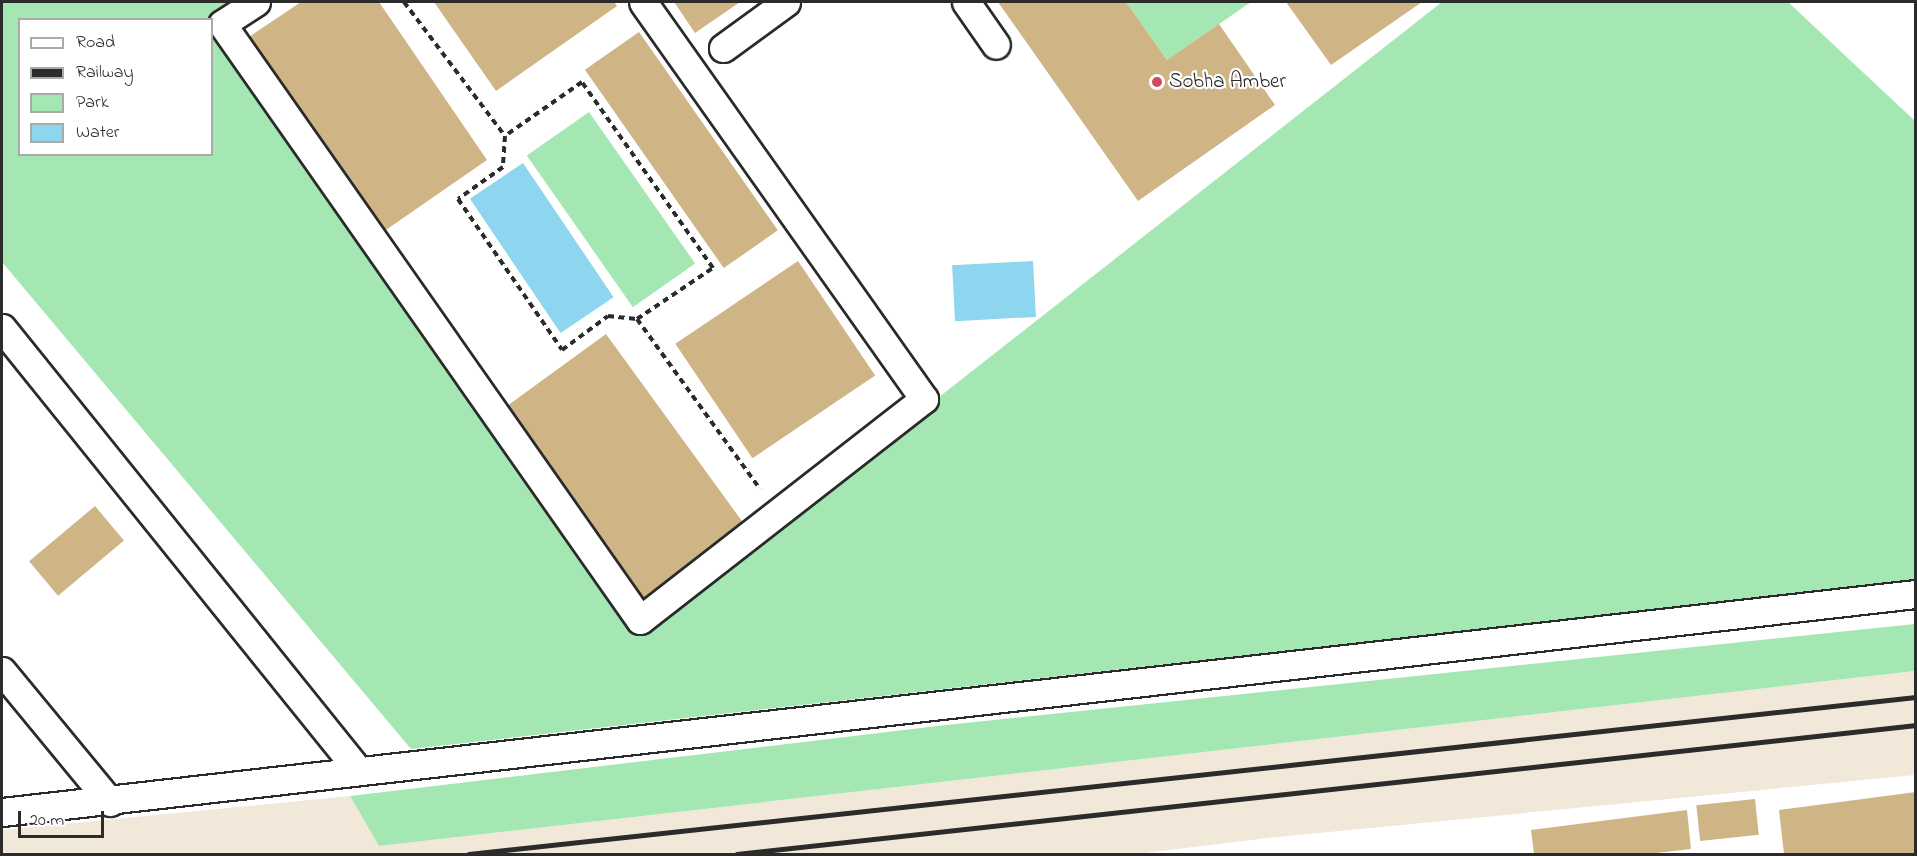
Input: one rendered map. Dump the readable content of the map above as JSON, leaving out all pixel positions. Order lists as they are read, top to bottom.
{
  "places": ["Sobha Amber"],
  "legend": [
    "Road",
    "Railway",
    "Park",
    "Water"
  ],
  "scale_bar": "20 m"
}
